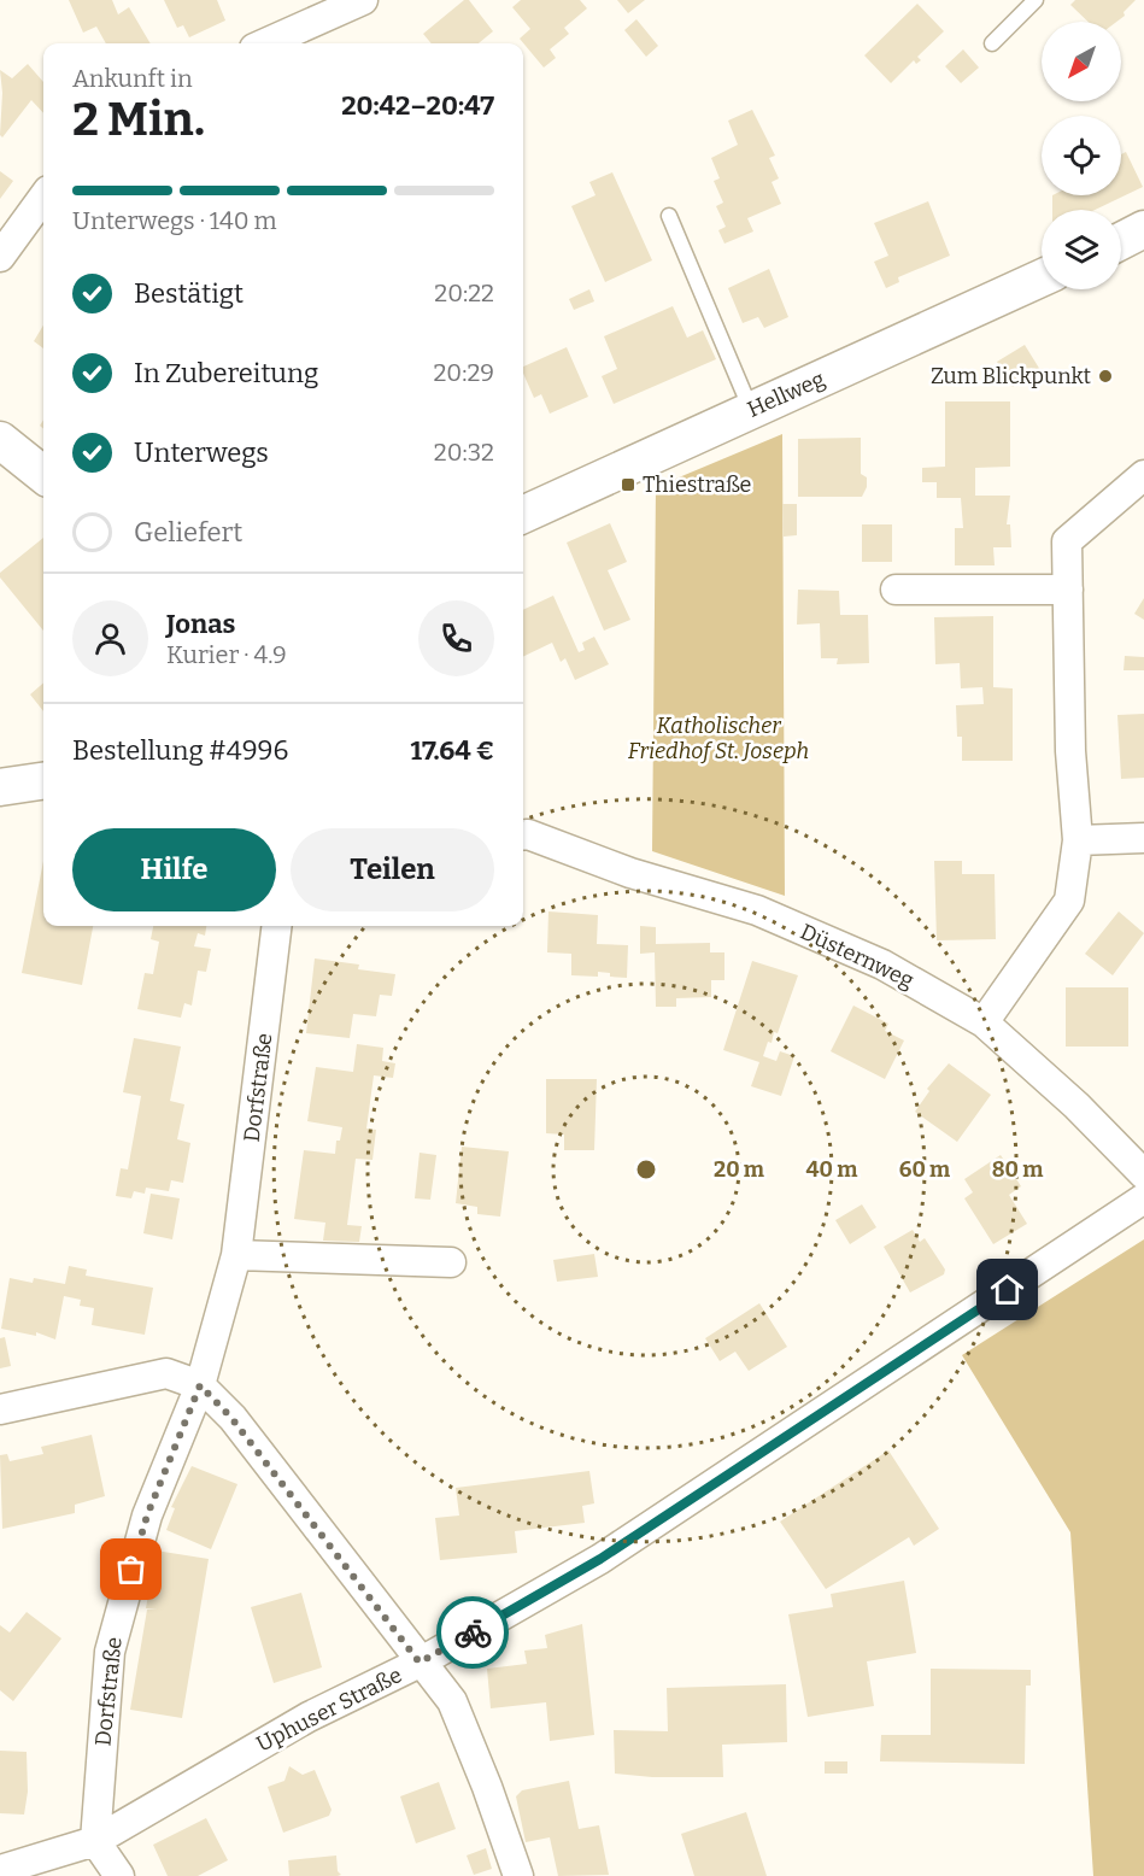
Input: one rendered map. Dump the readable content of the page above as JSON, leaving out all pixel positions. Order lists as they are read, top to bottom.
{
  "streets": {
    "street": [
      "Hellweg",
      "Düsternweg",
      "Dorfstraße",
      "Uphuser Straße"
    ]
  },
  "crossings": [
    ["Dorfstraße", "Uphuser Straße"]
  ],
  "parks": ["Katholischer Friedhof St. Joseph"],
  "places": {
    "other": ["Zum Blickpunkt"],
    "transit": ["Thiestraße"]
  },
  "north": "bottom left",
  "page": {
    "heading": ["2 Min.", "Ankunft in", "20:42–20:47"],
    "panel": [
      "Jonas",
      "Kurier · 4.9",
      "Bestellung #4996",
      "17.64 €"
    ],
    "bar": "Unterwegs · 140 m",
    "list": [
      ["Bestätigt", "20:22"],
      ["In Zubereitung", "20:29"],
      ["Unterwegs", "20:32"],
      "Geliefert"
    ],
    "buttons": ["Hilfe", "Teilen"]
  },
  "rings": [
    "20 m",
    "40 m",
    "60 m",
    "80 m"
  ]
}
